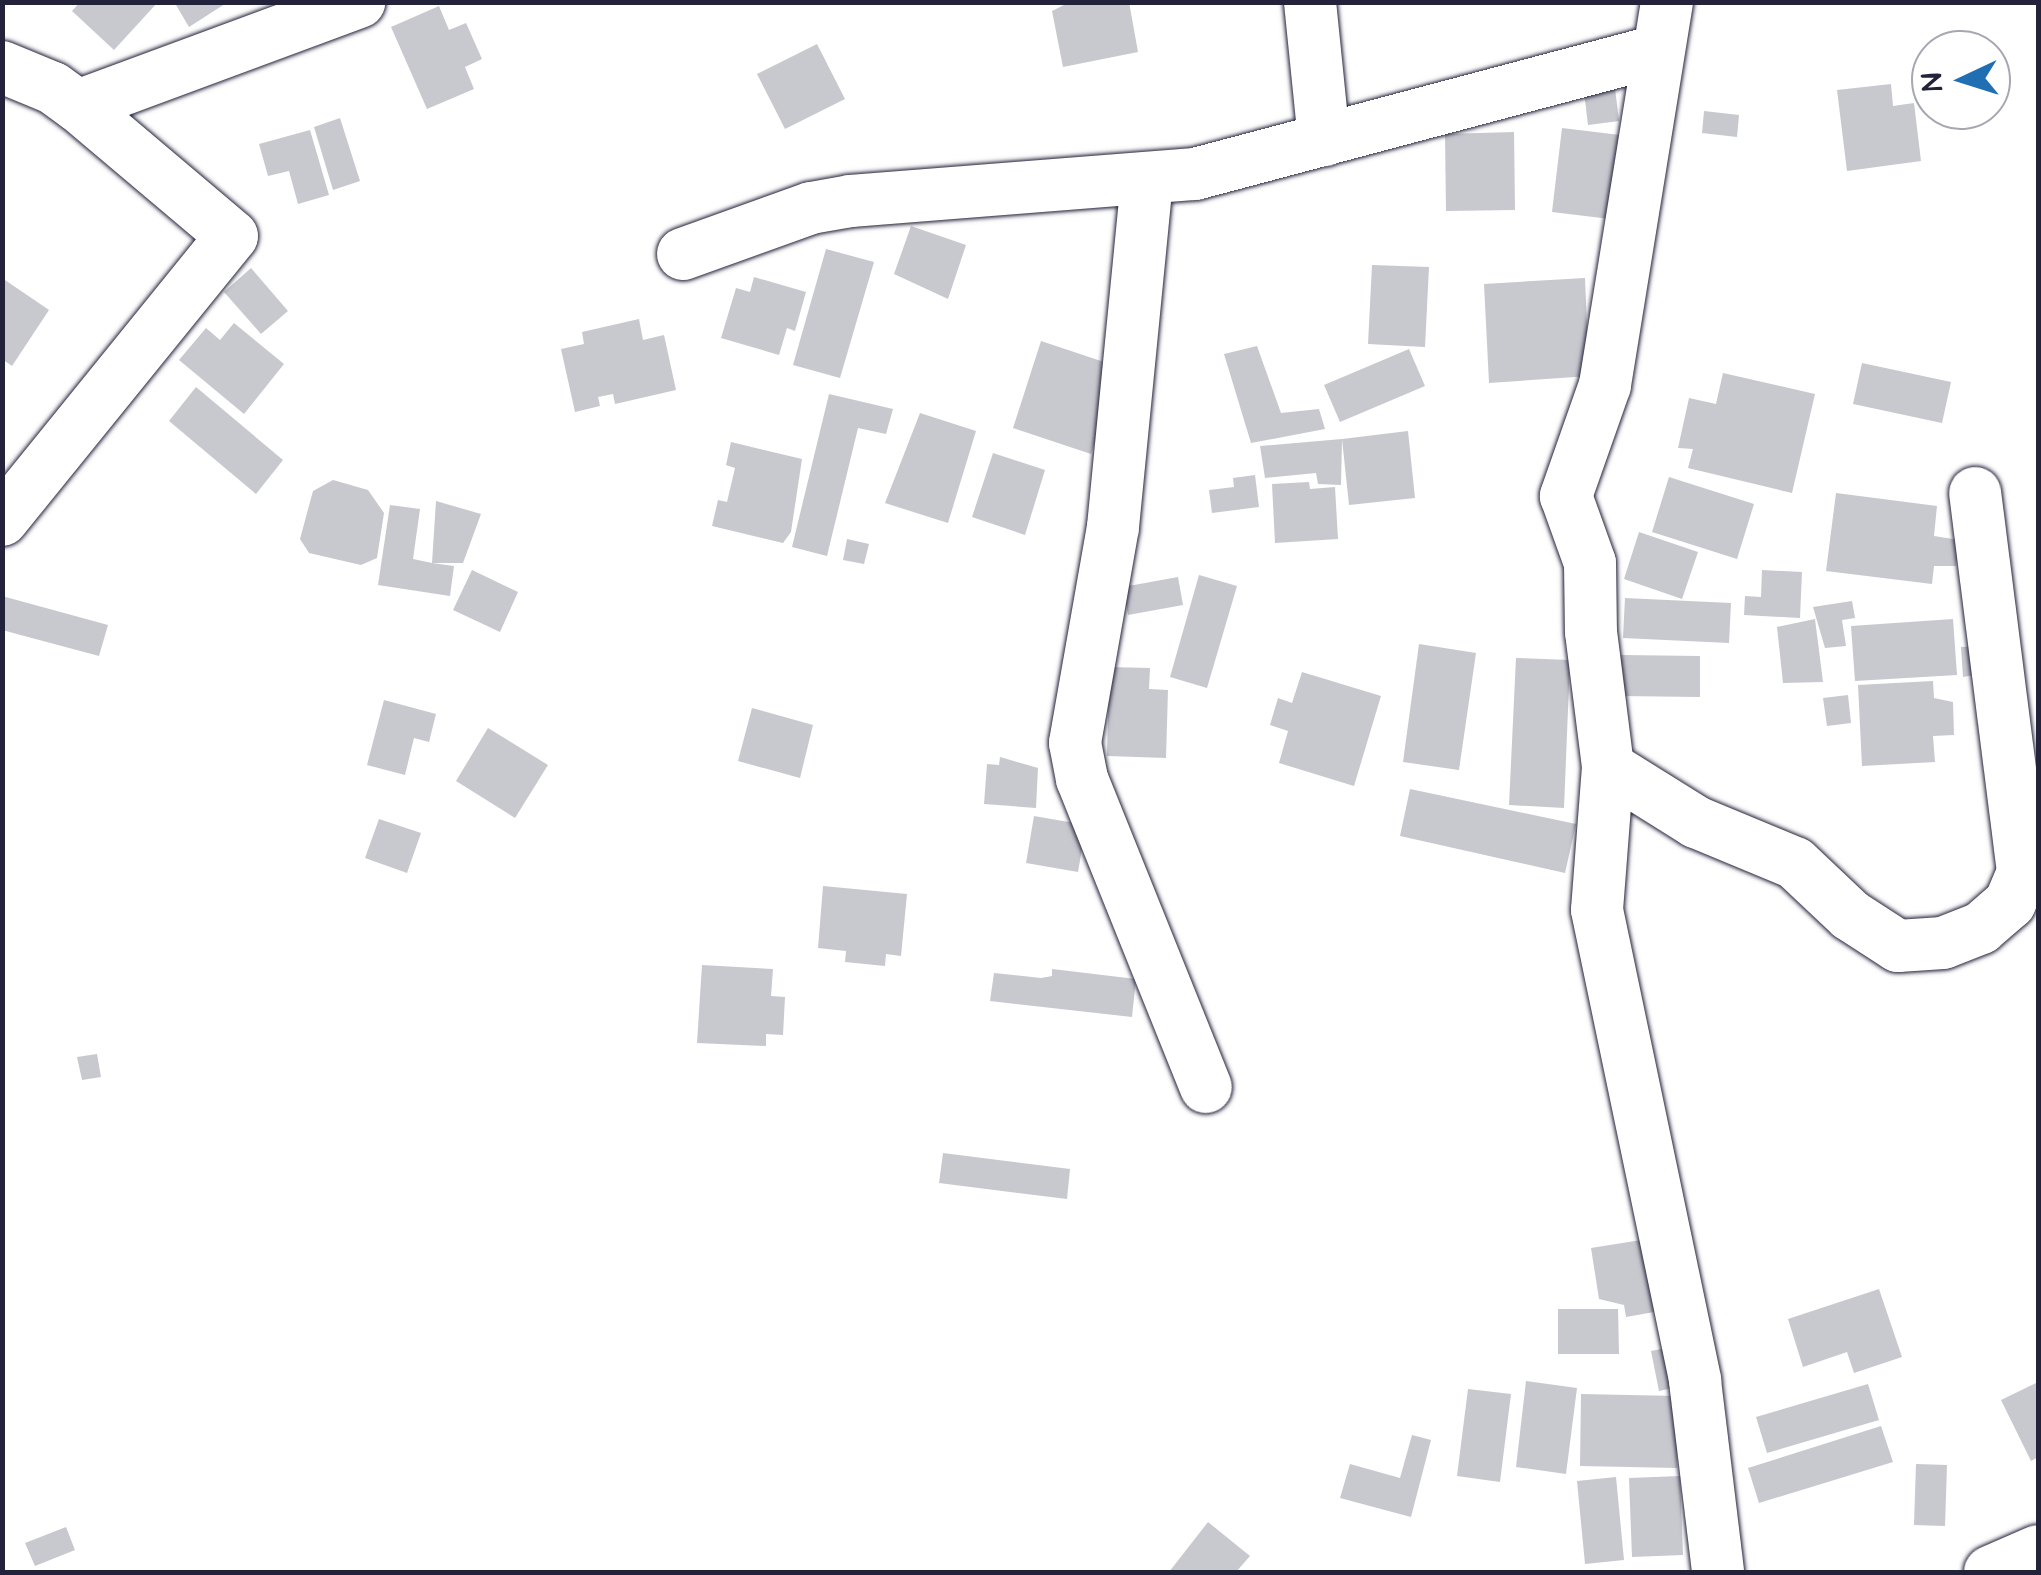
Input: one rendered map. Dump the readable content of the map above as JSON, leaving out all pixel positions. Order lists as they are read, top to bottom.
{
  "north": "left"
}
